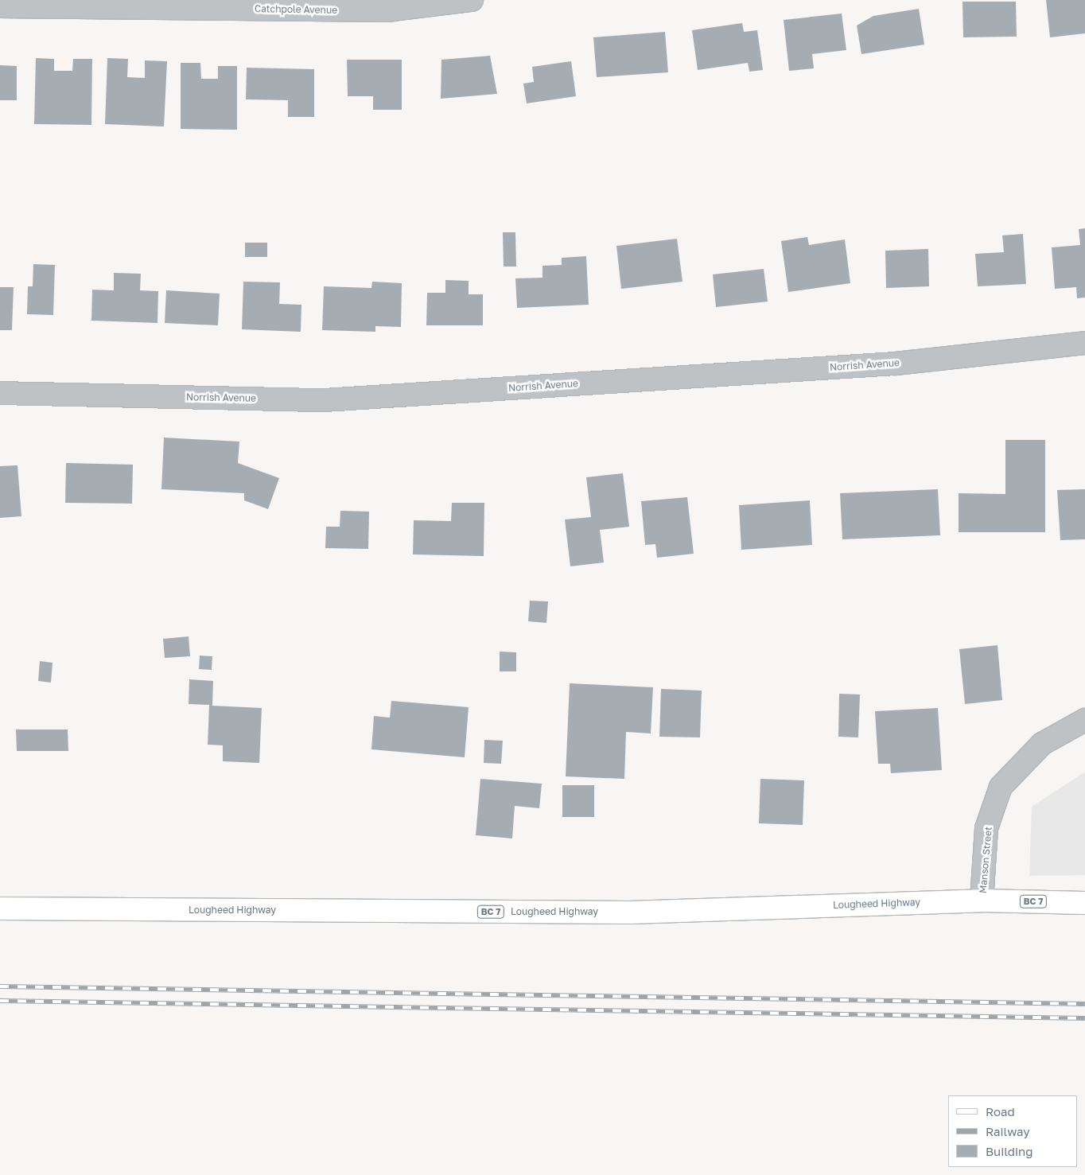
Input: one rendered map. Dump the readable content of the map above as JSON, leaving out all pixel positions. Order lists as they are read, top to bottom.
{
  "streets": {
    "main road": ["BC 7", "Lougheed Highway"],
    "street": ["Catchpole Avenue", "Norrish Avenue", "Manson Street"]
  },
  "crossings": [
    ["Manson Street", "Lougheed Highway"]
  ],
  "legend": ["Road", "Railway", "Building"]
}
